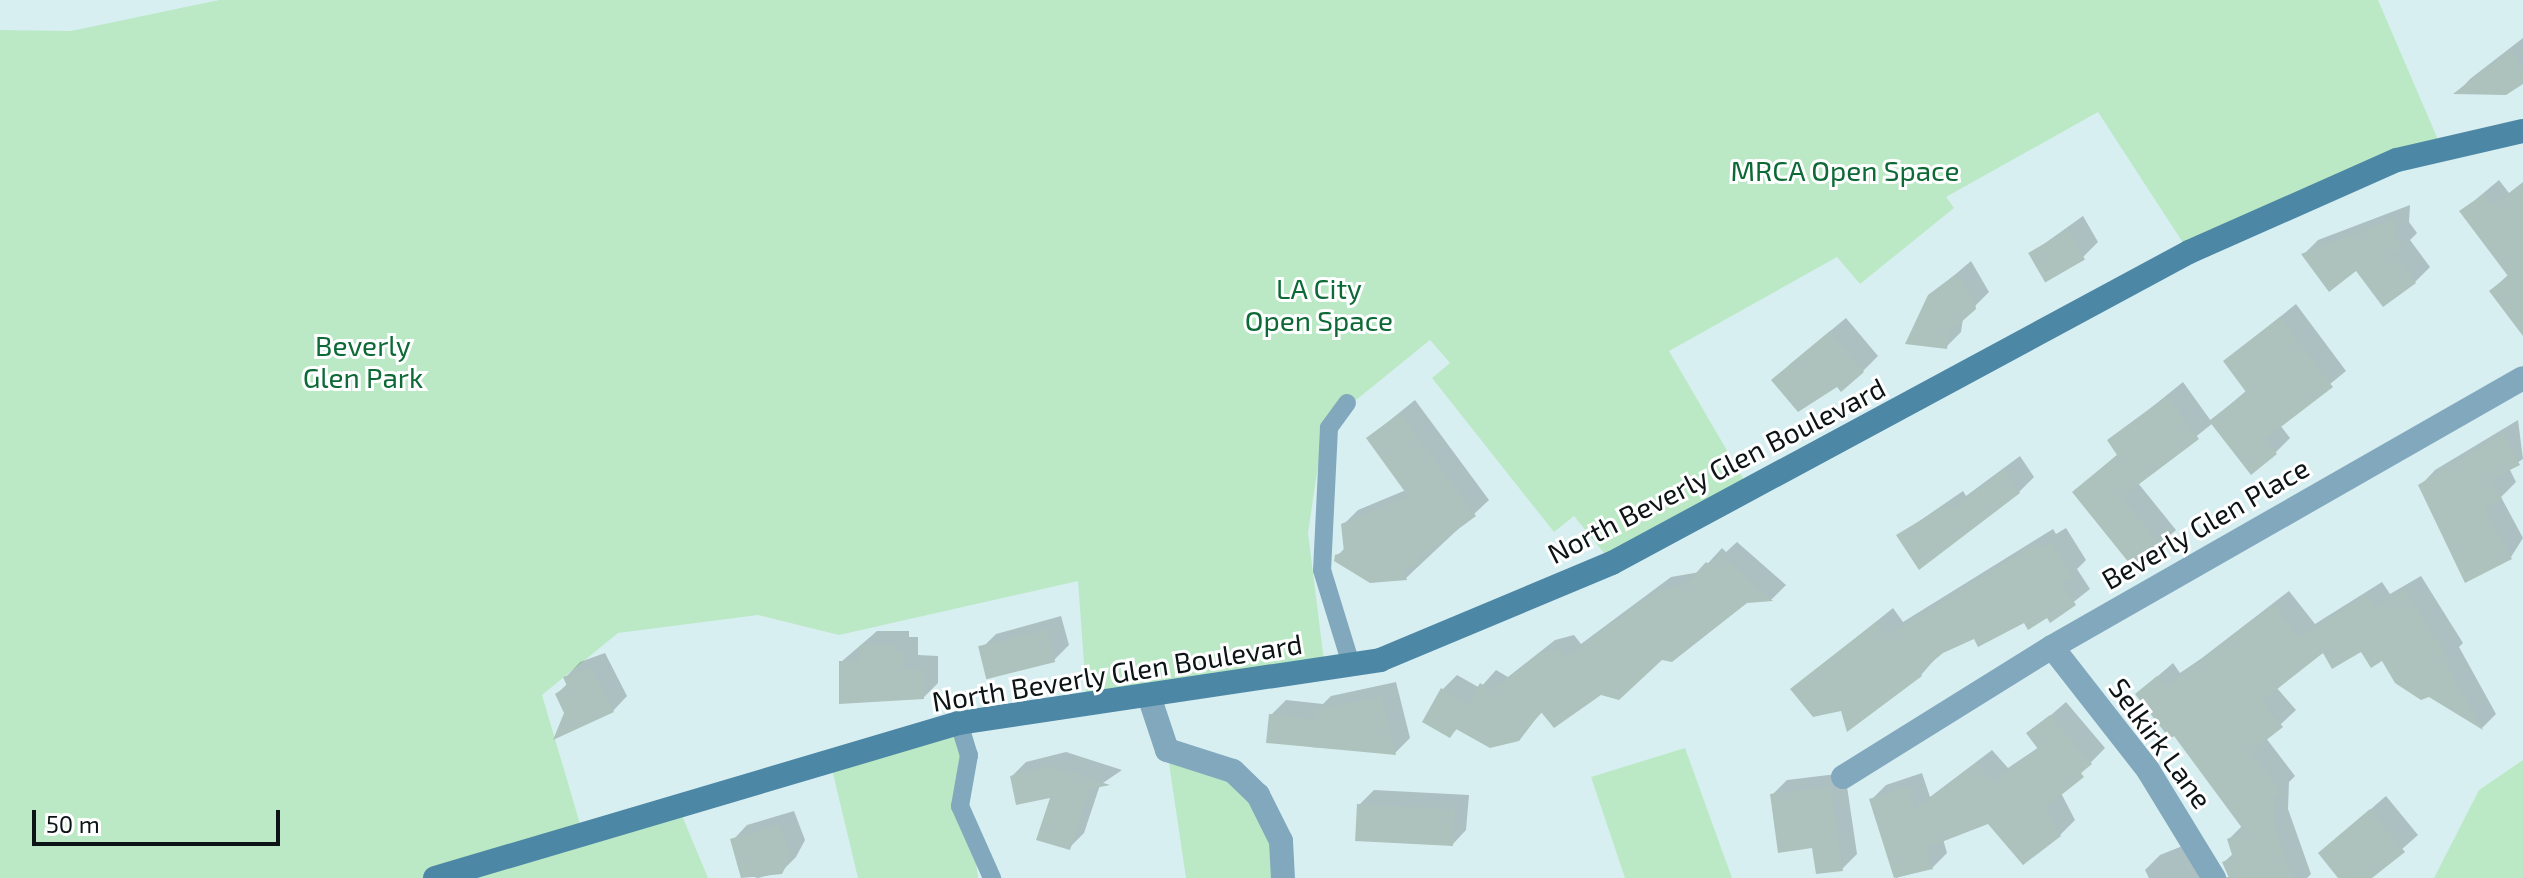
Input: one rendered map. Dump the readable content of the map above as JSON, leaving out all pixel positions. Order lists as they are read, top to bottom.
{
  "streets": {
    "main road": ["North Beverly Glen Boulevard"],
    "street": ["Beverly Glen Place", "Selkirk Lane"]
  },
  "crossings": [
    ["Beverly Glen Place", "Selkirk Lane"]
  ],
  "parks": ["MRCA Open Space", "LA City Open Space", "Beverly Glen Park"],
  "scale_bar": "50 m"
}
